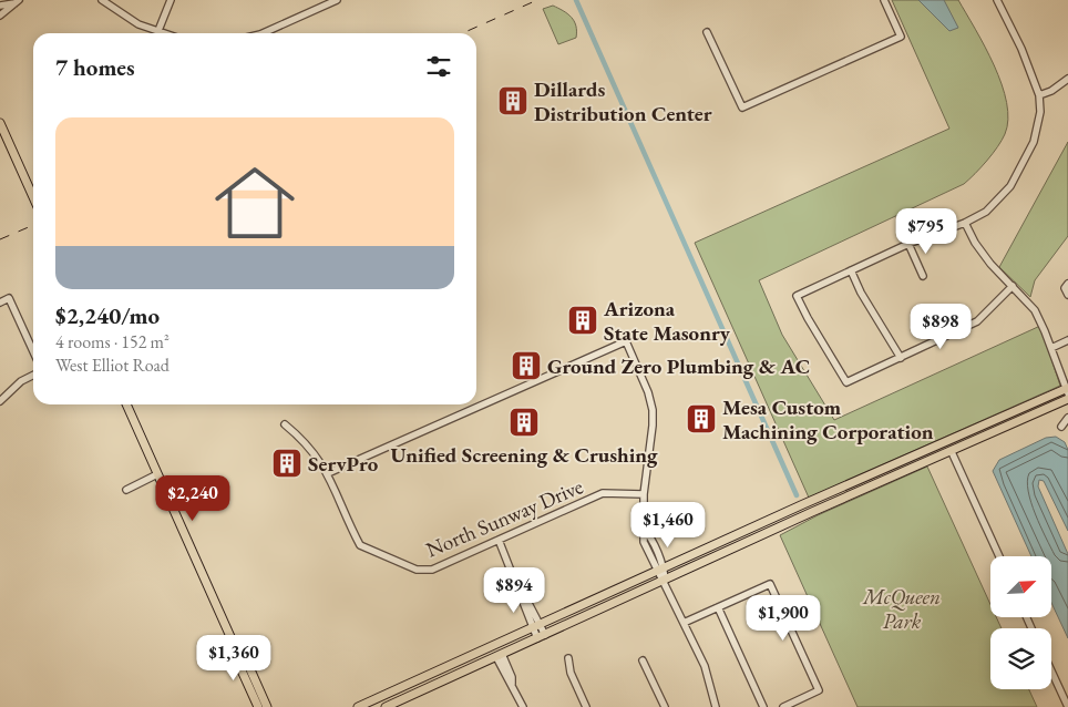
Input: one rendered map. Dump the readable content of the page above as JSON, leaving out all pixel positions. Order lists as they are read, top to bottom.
{
  "streets": {
    "street": ["North Sunway Drive"]
  },
  "parks": ["McQueen Park"],
  "places": {
    "building": [
      "Dillards Distribution Center",
      "Arizona State Masonry",
      "Ground Zero Plumbing & AC",
      "Mesa Custom Machining Corporation",
      "Unified Screening & Crushing",
      "ServPro"
    ]
  },
  "north": "top right",
  "page": {
    "heading": "7 homes",
    "list": [
      {
        "name": "$2,240/mo",
        "note": "4 rooms · 152 m² · West Elliot Road"
      }
    ],
    "price": [
      "$795",
      "$898",
      "$2,240",
      "$1,460",
      "$894",
      "$1,900",
      "$1,360"
    ]
  }
}
